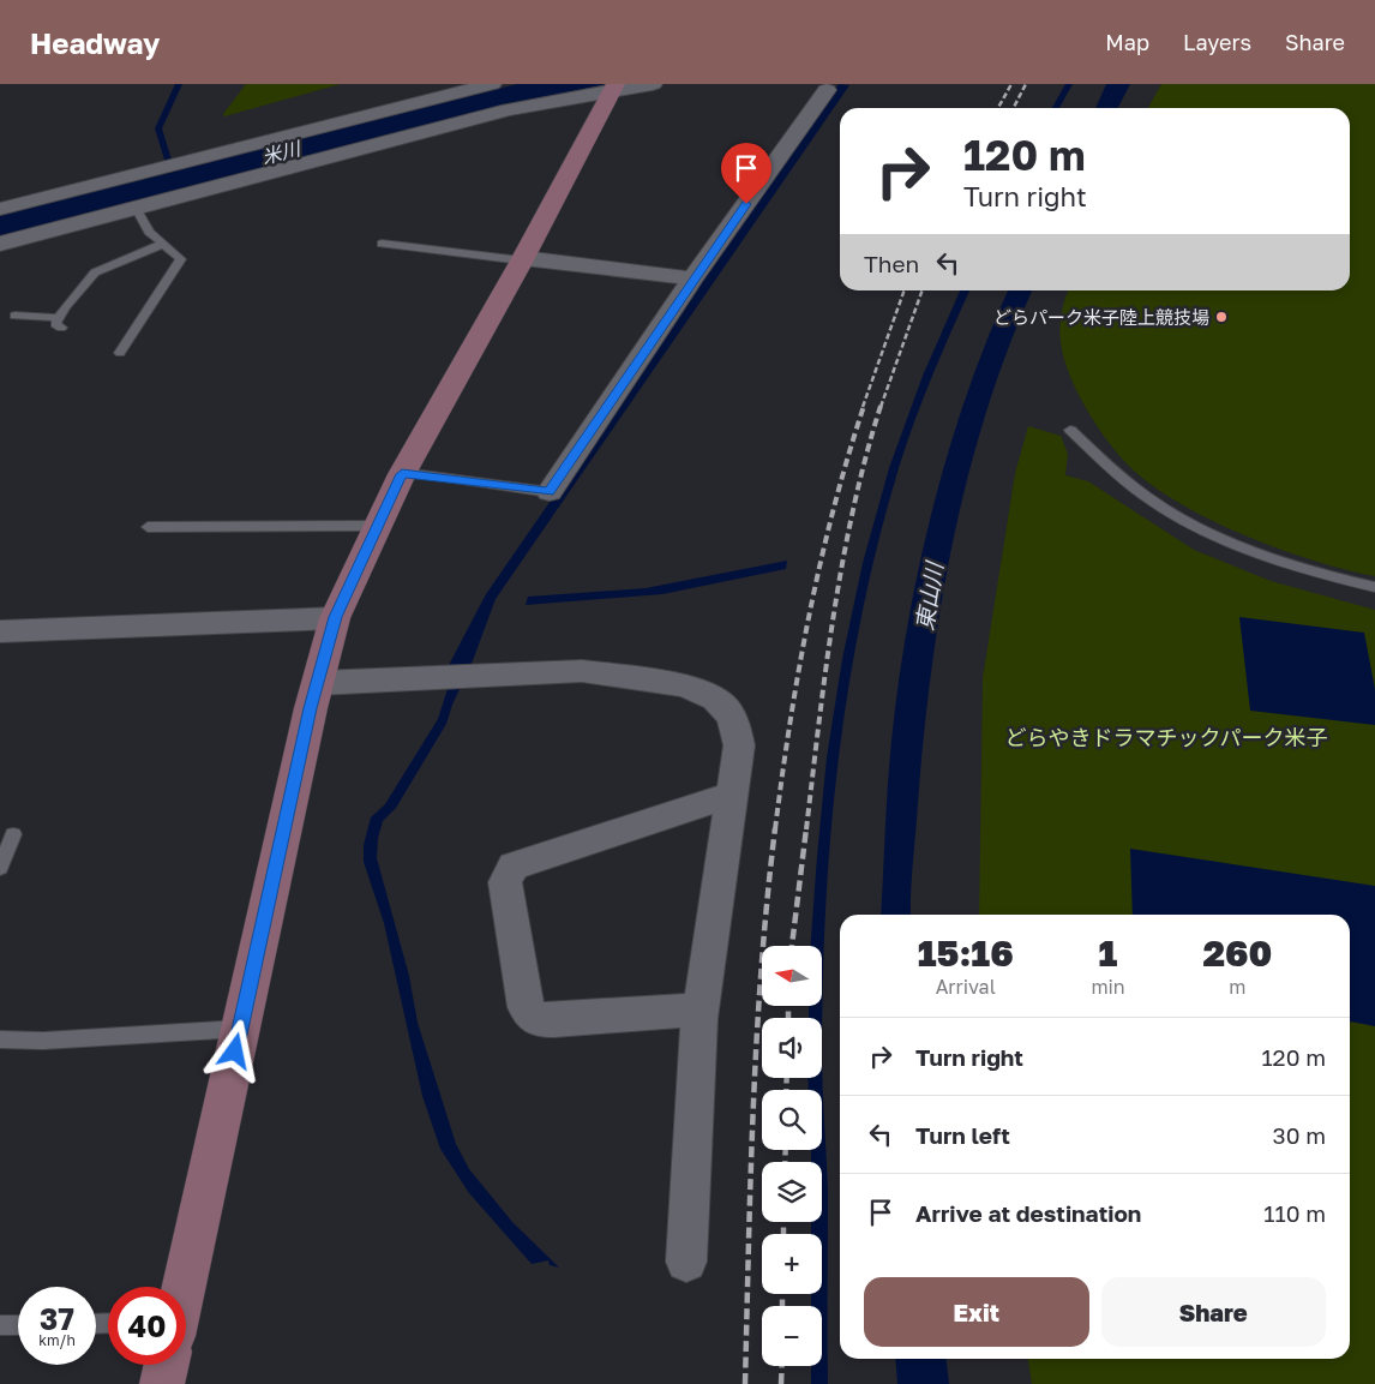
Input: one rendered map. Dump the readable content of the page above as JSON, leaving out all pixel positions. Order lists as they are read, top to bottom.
{
  "water": ["米川", "東山川"],
  "parks": ["どらやきドラマチックパーク米子"],
  "places": ["どらパーク米子陸上競技場"],
  "north": "left",
  "page": {
    "header": "Headway",
    "nav": ["Map", "Layers", "Share"],
    "turn": ["120 m", "Turn right"],
    "then": "Then",
    "eta": [
      "15:16",
      "Arrival",
      "1",
      "min",
      "260",
      "m"
    ],
    "map_buttons": ["+", "−"],
    "list": [
      {
        "name": "Turn right",
        "value": "120 m"
      },
      {
        "name": "Turn left",
        "value": "30 m"
      },
      {
        "name": "Arrive at destination",
        "value": "110 m"
      }
    ],
    "buttons": ["Exit", "Share"],
    "speed": "37 km/h",
    "limit": "40"
  }
}
